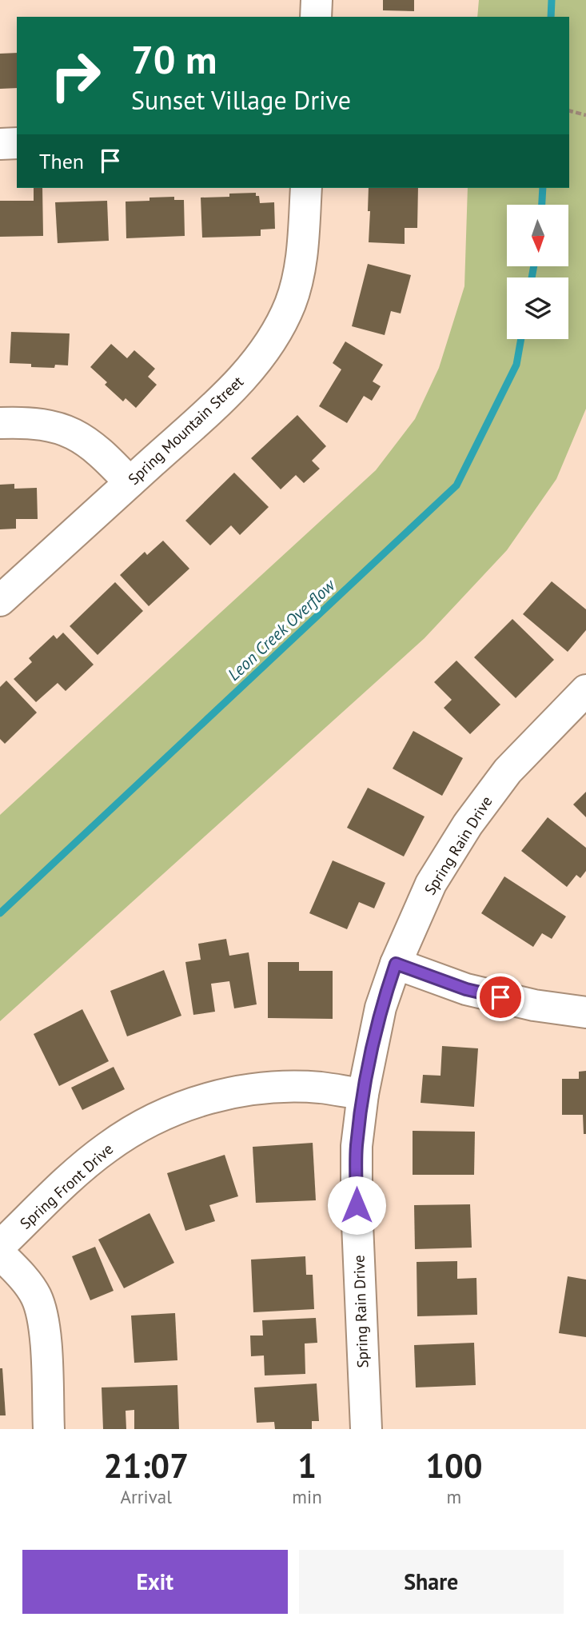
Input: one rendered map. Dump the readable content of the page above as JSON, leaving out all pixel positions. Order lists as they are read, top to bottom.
{
  "streets": {
    "street": ["Spring Mountain Street", "Spring Rain Drive", "Spring Front Drive"]
  },
  "crossings": [
    ["Spring Rain Drive", "Spring Front Drive"]
  ],
  "water": ["Leon Creek Overflow"],
  "north": "bottom",
  "page": {
    "turn": ["70 m", "Sunset Village Drive"],
    "then": "Then",
    "eta": [
      "21:07",
      "Arrival",
      "1",
      "min",
      "100",
      "m"
    ],
    "buttons": ["Exit", "Share"]
  }
}
